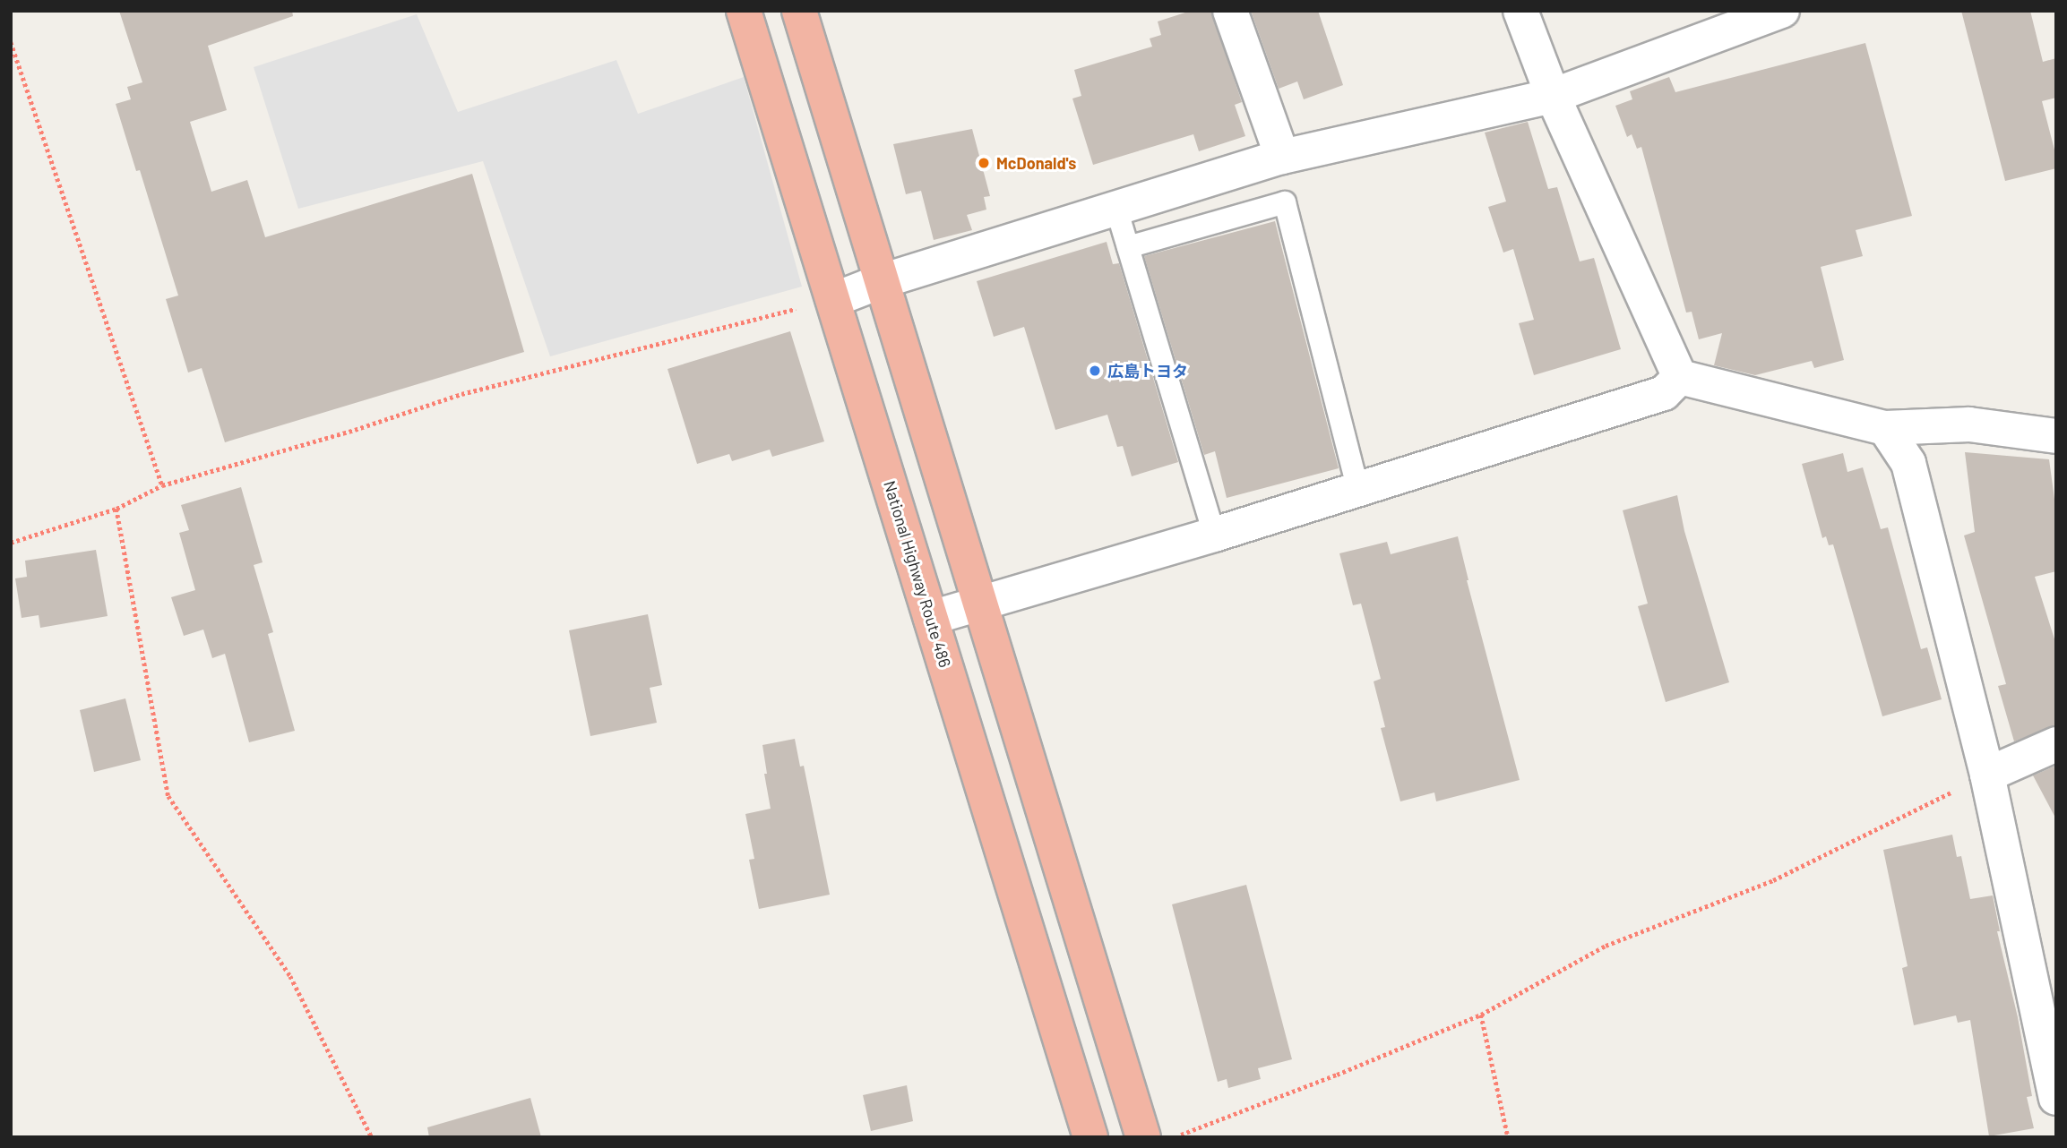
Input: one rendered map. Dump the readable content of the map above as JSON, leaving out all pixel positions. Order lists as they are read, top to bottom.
{
  "streets": {
    "highway": ["National Highway Route 486"]
  },
  "places": ["McDonald's", "広島トヨタ"]
}
